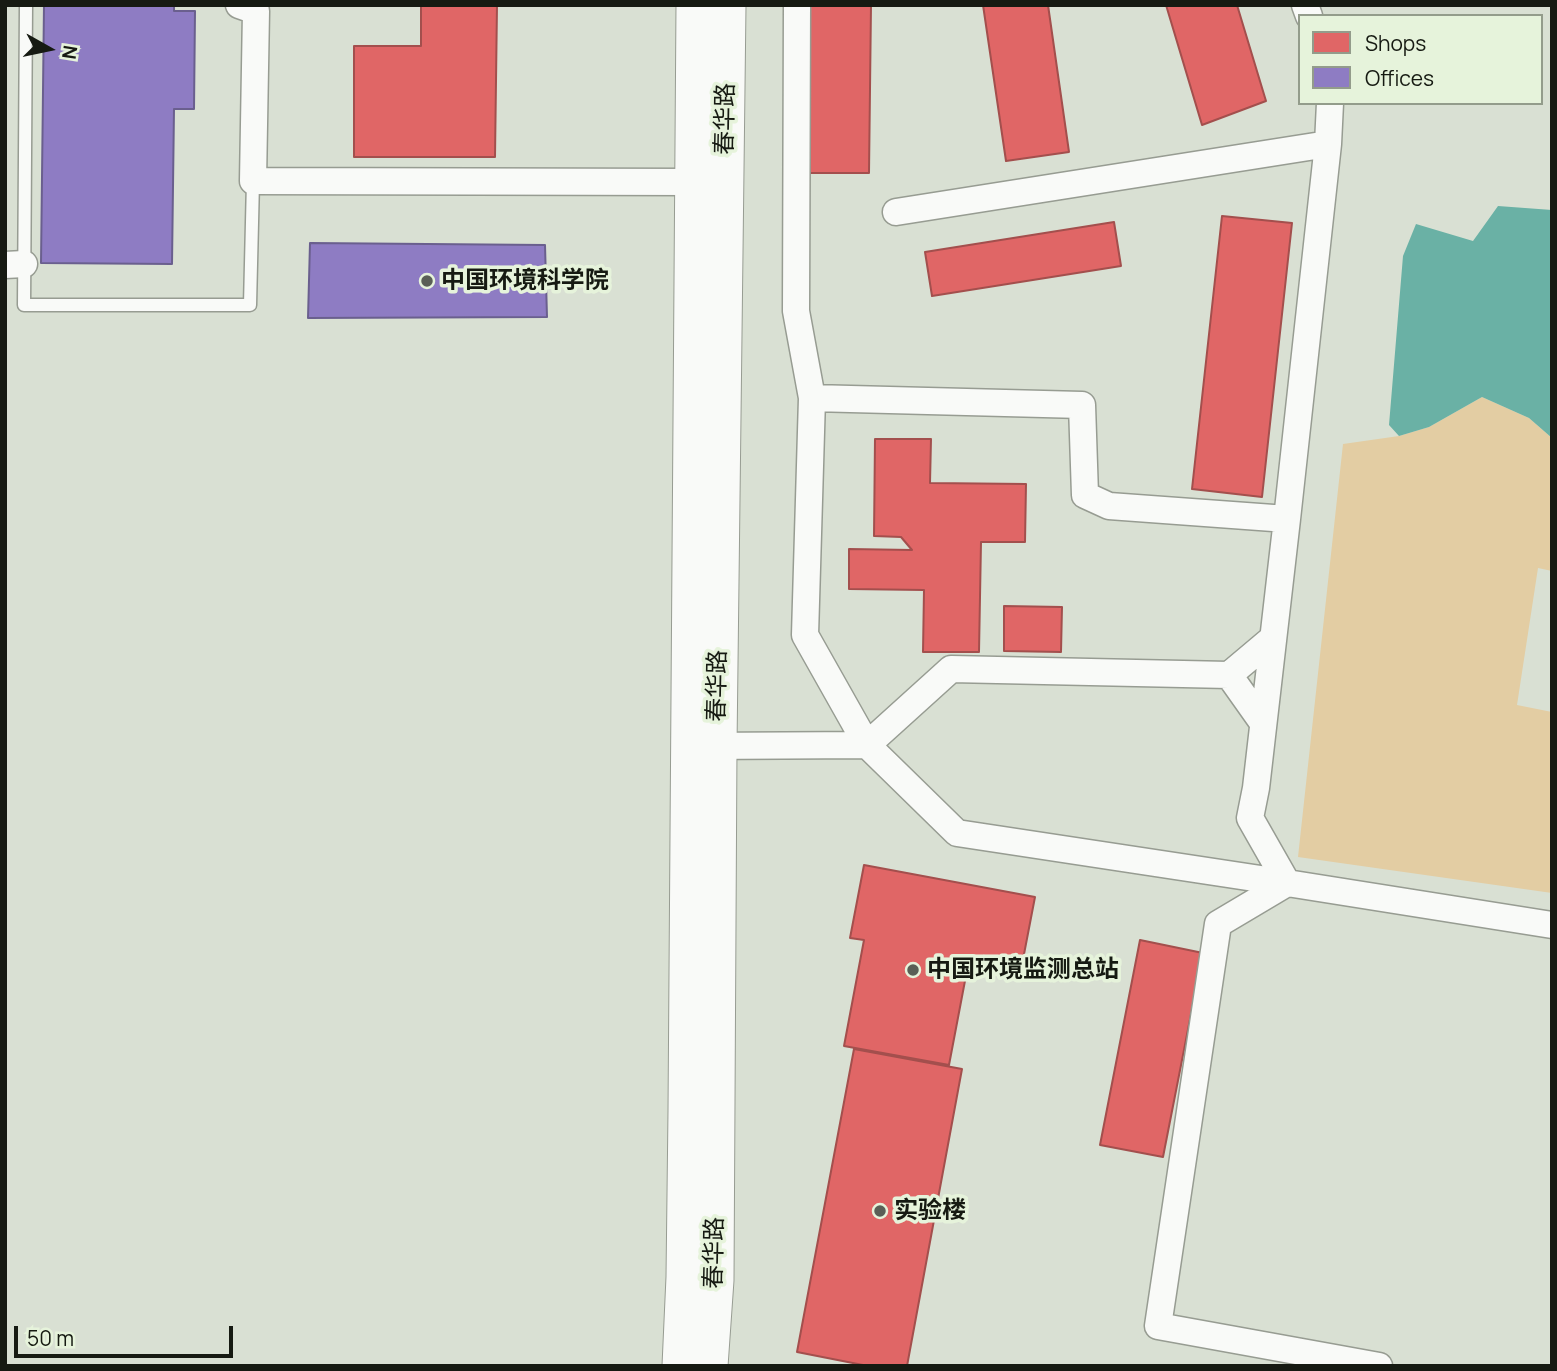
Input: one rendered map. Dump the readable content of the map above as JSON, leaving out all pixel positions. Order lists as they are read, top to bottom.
{
  "streets": {
    "street": ["春华路"]
  },
  "places": ["中国环境科学院", "中国环境监测总站", "实验楼"],
  "legend": ["Shops", "Offices"],
  "scale_bar": "50 m",
  "north": "right"
}
